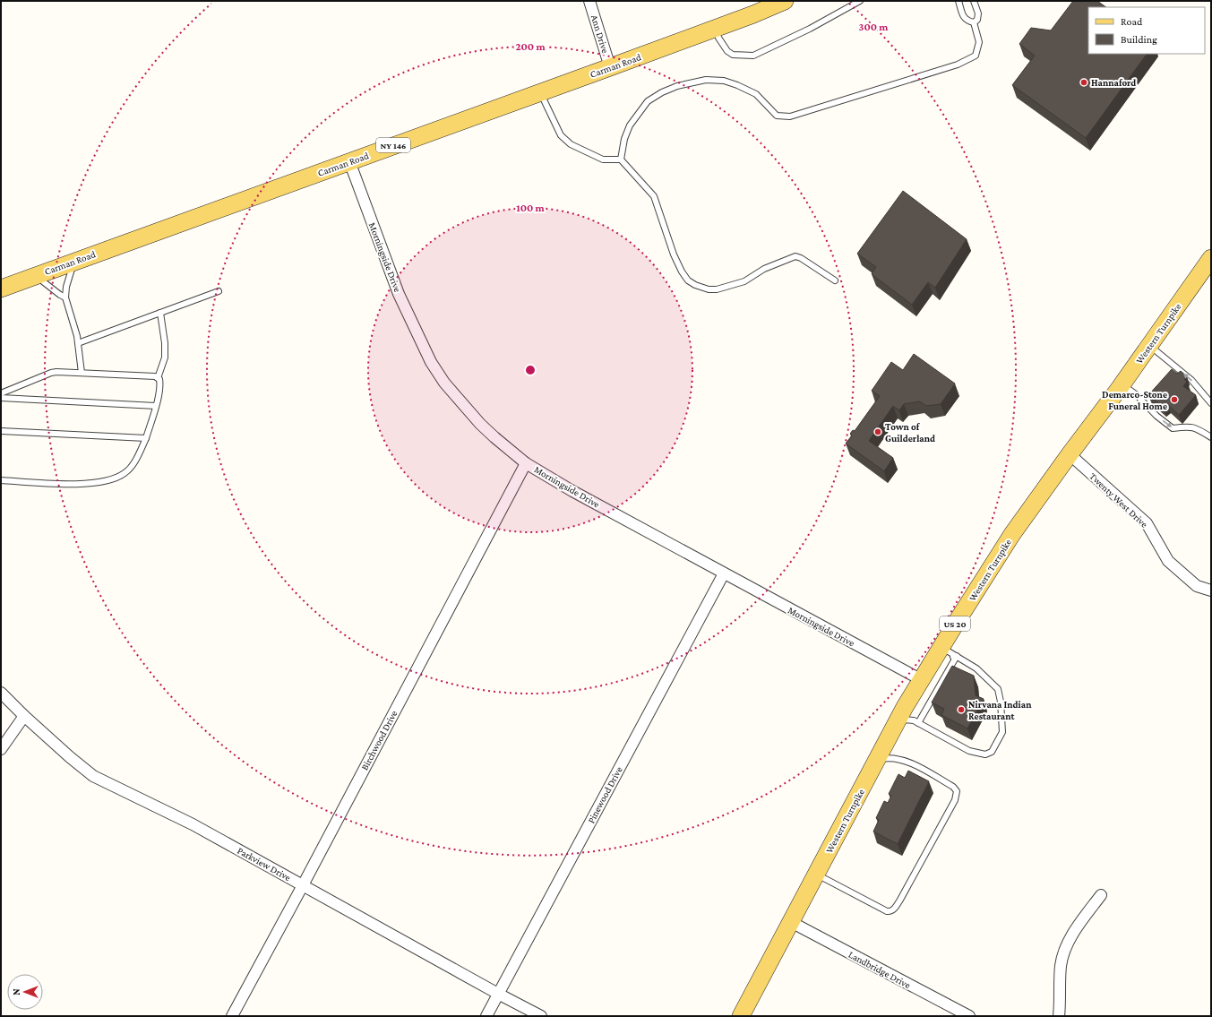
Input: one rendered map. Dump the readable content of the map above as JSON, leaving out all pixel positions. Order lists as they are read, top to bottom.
{
  "streets": {
    "main road": [
      "Carman Road",
      "NY 146",
      "Western Turnpike",
      "US 20"
    ],
    "street": [
      "Ann Drive",
      "Morningside Drive",
      "Twenty West Drive",
      "Birchwood Drive",
      "Pinewood Drive",
      "Parkview Drive",
      "Landbridge Drive"
    ]
  },
  "crossings": [
    ["Ann Drive", "Carman Road"],
    ["Carman Road", "Morningside Drive"],
    ["Morningside Drive", "Western Turnpike"],
    ["Morningside Drive", "Birchwood Drive"],
    ["Morningside Drive", "Pinewood Drive"],
    ["Western Turnpike", "Twenty West Drive"],
    ["Western Turnpike", "Landbridge Drive"],
    ["Birchwood Drive", "Parkview Drive"],
    ["Pinewood Drive", "Parkview Drive"]
  ],
  "places": [
    "Hannaford",
    "Demarco-Stone Funeral Home",
    "Town of Guilderland",
    "Nirvana Indian Restaurant"
  ],
  "legend": ["Road", "Building"],
  "north": "left",
  "rings": ["300 m", "200 m", "100 m"]
}
